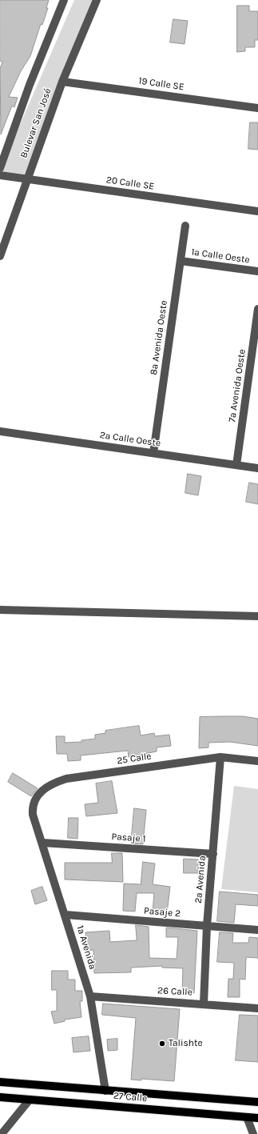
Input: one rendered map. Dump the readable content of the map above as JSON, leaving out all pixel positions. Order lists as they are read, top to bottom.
{
  "streets": {
    "main road": ["27 Calle"],
    "street": [
      "19 Calle SE",
      "Bulevar San José",
      "20 Calle SE",
      "1a Calle Oeste",
      "8a Avenida Oeste",
      "7a Avenida Oeste",
      "2a Calle Oeste",
      "25 Calle",
      "Pasaje 1",
      "2a Avenida",
      "Pasaje 2",
      "1a Avenida",
      "26 Calle"
    ]
  },
  "crossings": [
    ["19 Calle SE", "Bulevar San José"],
    ["Bulevar San José", "20 Calle SE"],
    ["1a Calle Oeste", "8a Avenida Oeste"],
    ["8a Avenida Oeste", "2a Calle Oeste"],
    ["7a Avenida Oeste", "2a Calle Oeste"],
    ["25 Calle", "2a Avenida"],
    ["25 Calle", "1a Avenida"],
    ["Pasaje 1", "2a Avenida"],
    ["Pasaje 1", "1a Avenida"],
    ["2a Avenida", "Pasaje 2"],
    ["2a Avenida", "26 Calle"],
    ["Pasaje 2", "1a Avenida"],
    ["1a Avenida", "26 Calle"],
    ["1a Avenida", "27 Calle"]
  ],
  "places": ["Talishte"]
}
